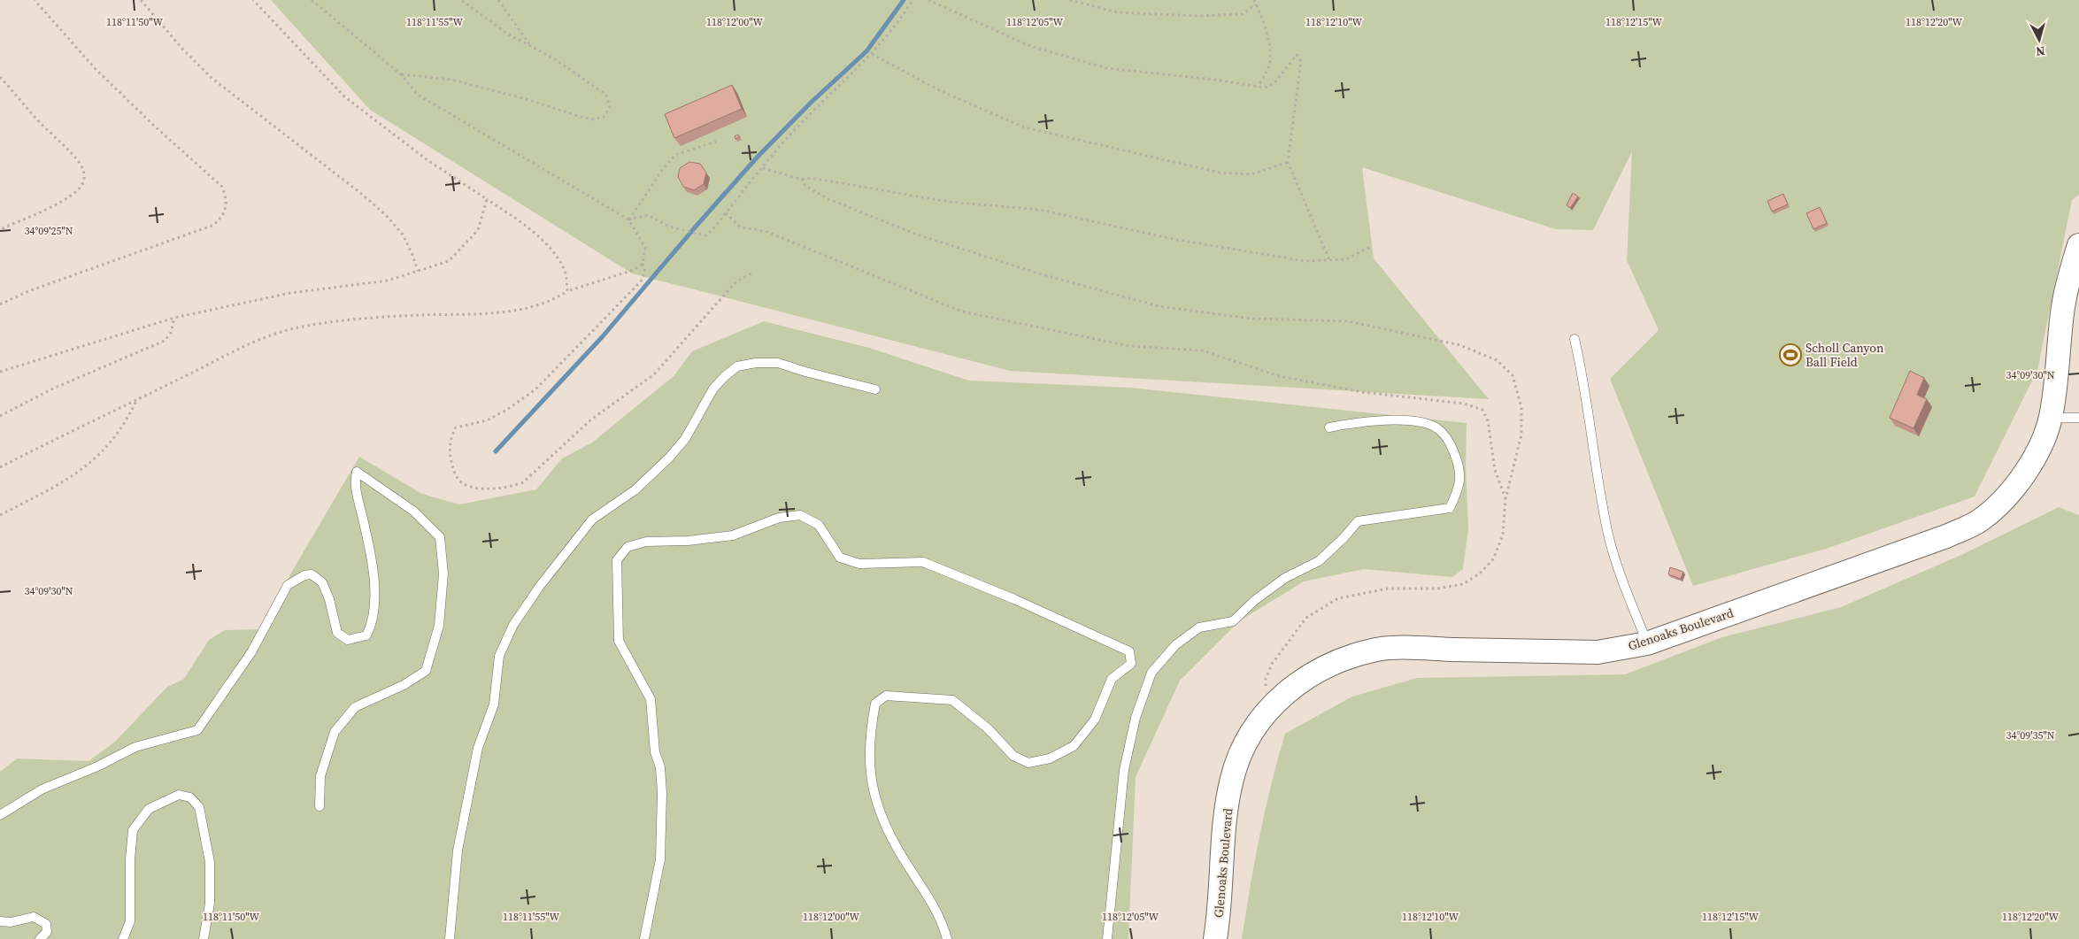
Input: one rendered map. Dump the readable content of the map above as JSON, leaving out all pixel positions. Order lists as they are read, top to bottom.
{
  "streets": {
    "street": ["Glenoaks Boulevard"]
  },
  "places": {
    "sports": ["Scholl Canyon Ball Field"]
  },
  "north": "bottom",
  "coordinates": [
    "118°11'50\"W",
    "118°11'55\"W",
    "118°12'00\"W",
    "118°12'05\"W",
    "118°12'10\"W",
    "118°12'15\"W",
    "118°12'20\"W",
    "34°09'25\"N",
    "34°09'30\"N",
    "34°09'35\"N"
  ]
}
